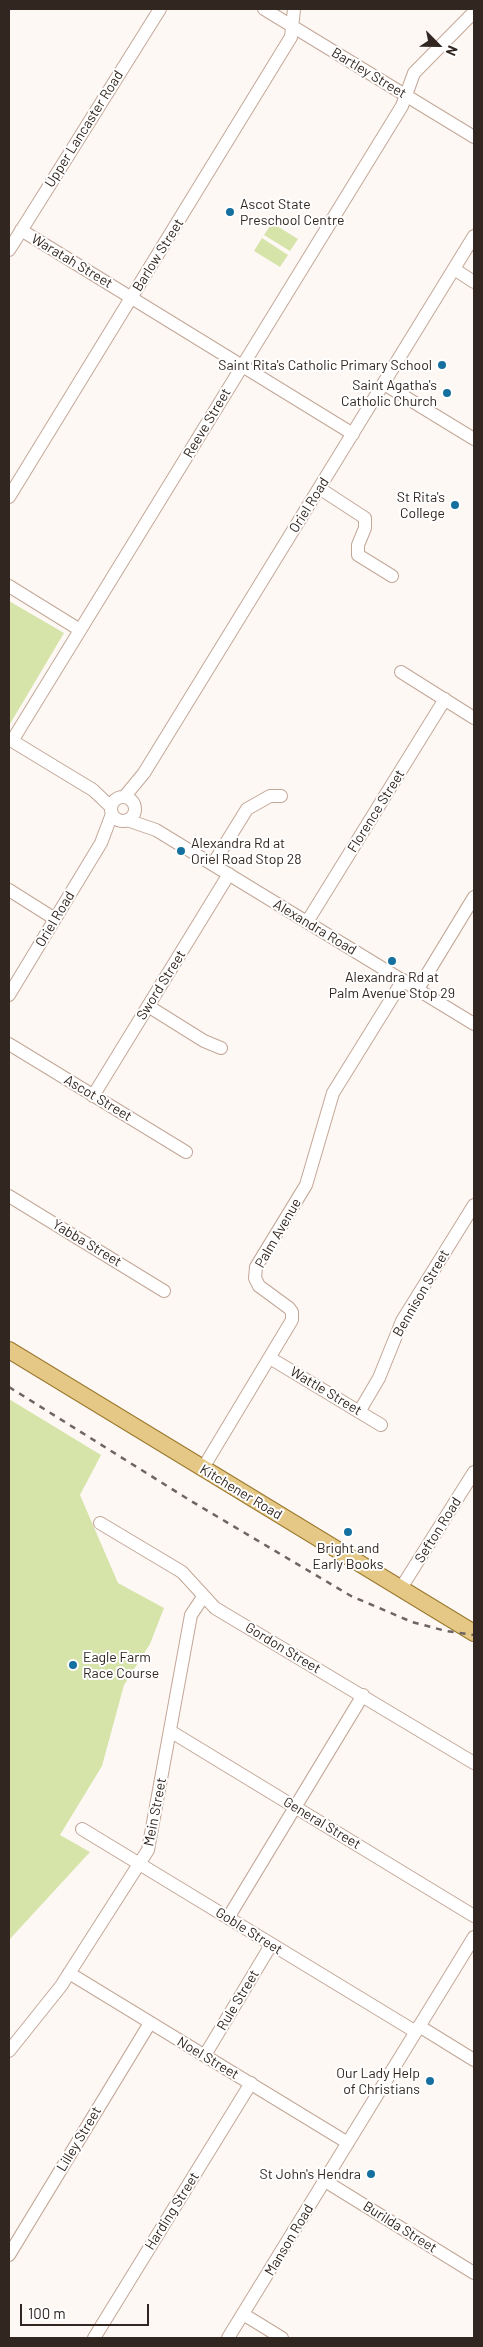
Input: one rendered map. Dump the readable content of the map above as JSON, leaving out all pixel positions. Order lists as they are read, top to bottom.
{
  "streets": {
    "main road": ["Kitchener Road"],
    "street": [
      "Bartley Street",
      "Upper Lancaster Road",
      "Barlow Street",
      "Waratah Street",
      "Reeve Street",
      "Oriel Road",
      "Florence Street",
      "Alexandra Road",
      "Sword Street",
      "Ascot Street",
      "Palm Avenue",
      "Yabba Street",
      "Bennison Street",
      "Wattle Street",
      "Sefton Road",
      "Gordon Street",
      "Mein Street",
      "General Street",
      "Goble Street",
      "Rule Street",
      "Noel Street",
      "Lilley Street",
      "Harding Street",
      "Burilda Street",
      "Manson Road"
    ]
  },
  "crossings": [
    ["Bartley Street", "Barlow Street"],
    ["Bartley Street", "Reeve Street"],
    ["Upper Lancaster Road", "Waratah Street"],
    ["Barlow Street", "Waratah Street"],
    ["Waratah Street", "Reeve Street"],
    ["Waratah Street", "Oriel Road"],
    ["Reeve Street", "Alexandra Road"],
    ["Oriel Road", "Alexandra Road"],
    ["Florence Street", "Alexandra Road"],
    ["Alexandra Road", "Sword Street"],
    ["Alexandra Road", "Palm Avenue"],
    ["Sword Street", "Ascot Street"],
    ["Palm Avenue", "Wattle Street"],
    ["Palm Avenue", "Kitchener Road"],
    ["Bennison Street", "Wattle Street"],
    ["Kitchener Road", "Sefton Road"],
    ["Gordon Street", "Mein Street"],
    ["Mein Street", "General Street"],
    ["Mein Street", "Goble Street"],
    ["Mein Street", "Noel Street"],
    ["Goble Street", "Rule Street"],
    ["Goble Street", "Manson Road"],
    ["Rule Street", "Noel Street"],
    ["Noel Street", "Lilley Street"],
    ["Noel Street", "Harding Street"],
    ["Noel Street", "Manson Road"],
    ["Burilda Street", "Manson Road"]
  ],
  "places": [
    "Ascot State Preschool Centre",
    "Saint Rita's Catholic Primary School",
    "Saint Agatha's Catholic Church",
    "St Rita's College",
    "Alexandra Rd at Oriel Road Stop 28",
    "Alexandra Rd at Palm Avenue Stop 29",
    "Bright and Early Books",
    "Eagle Farm Race Course",
    "Our Lady Help of Christians",
    "St John's Hendra"
  ],
  "scale_bar": "100 m",
  "north": "bottom right"
}
